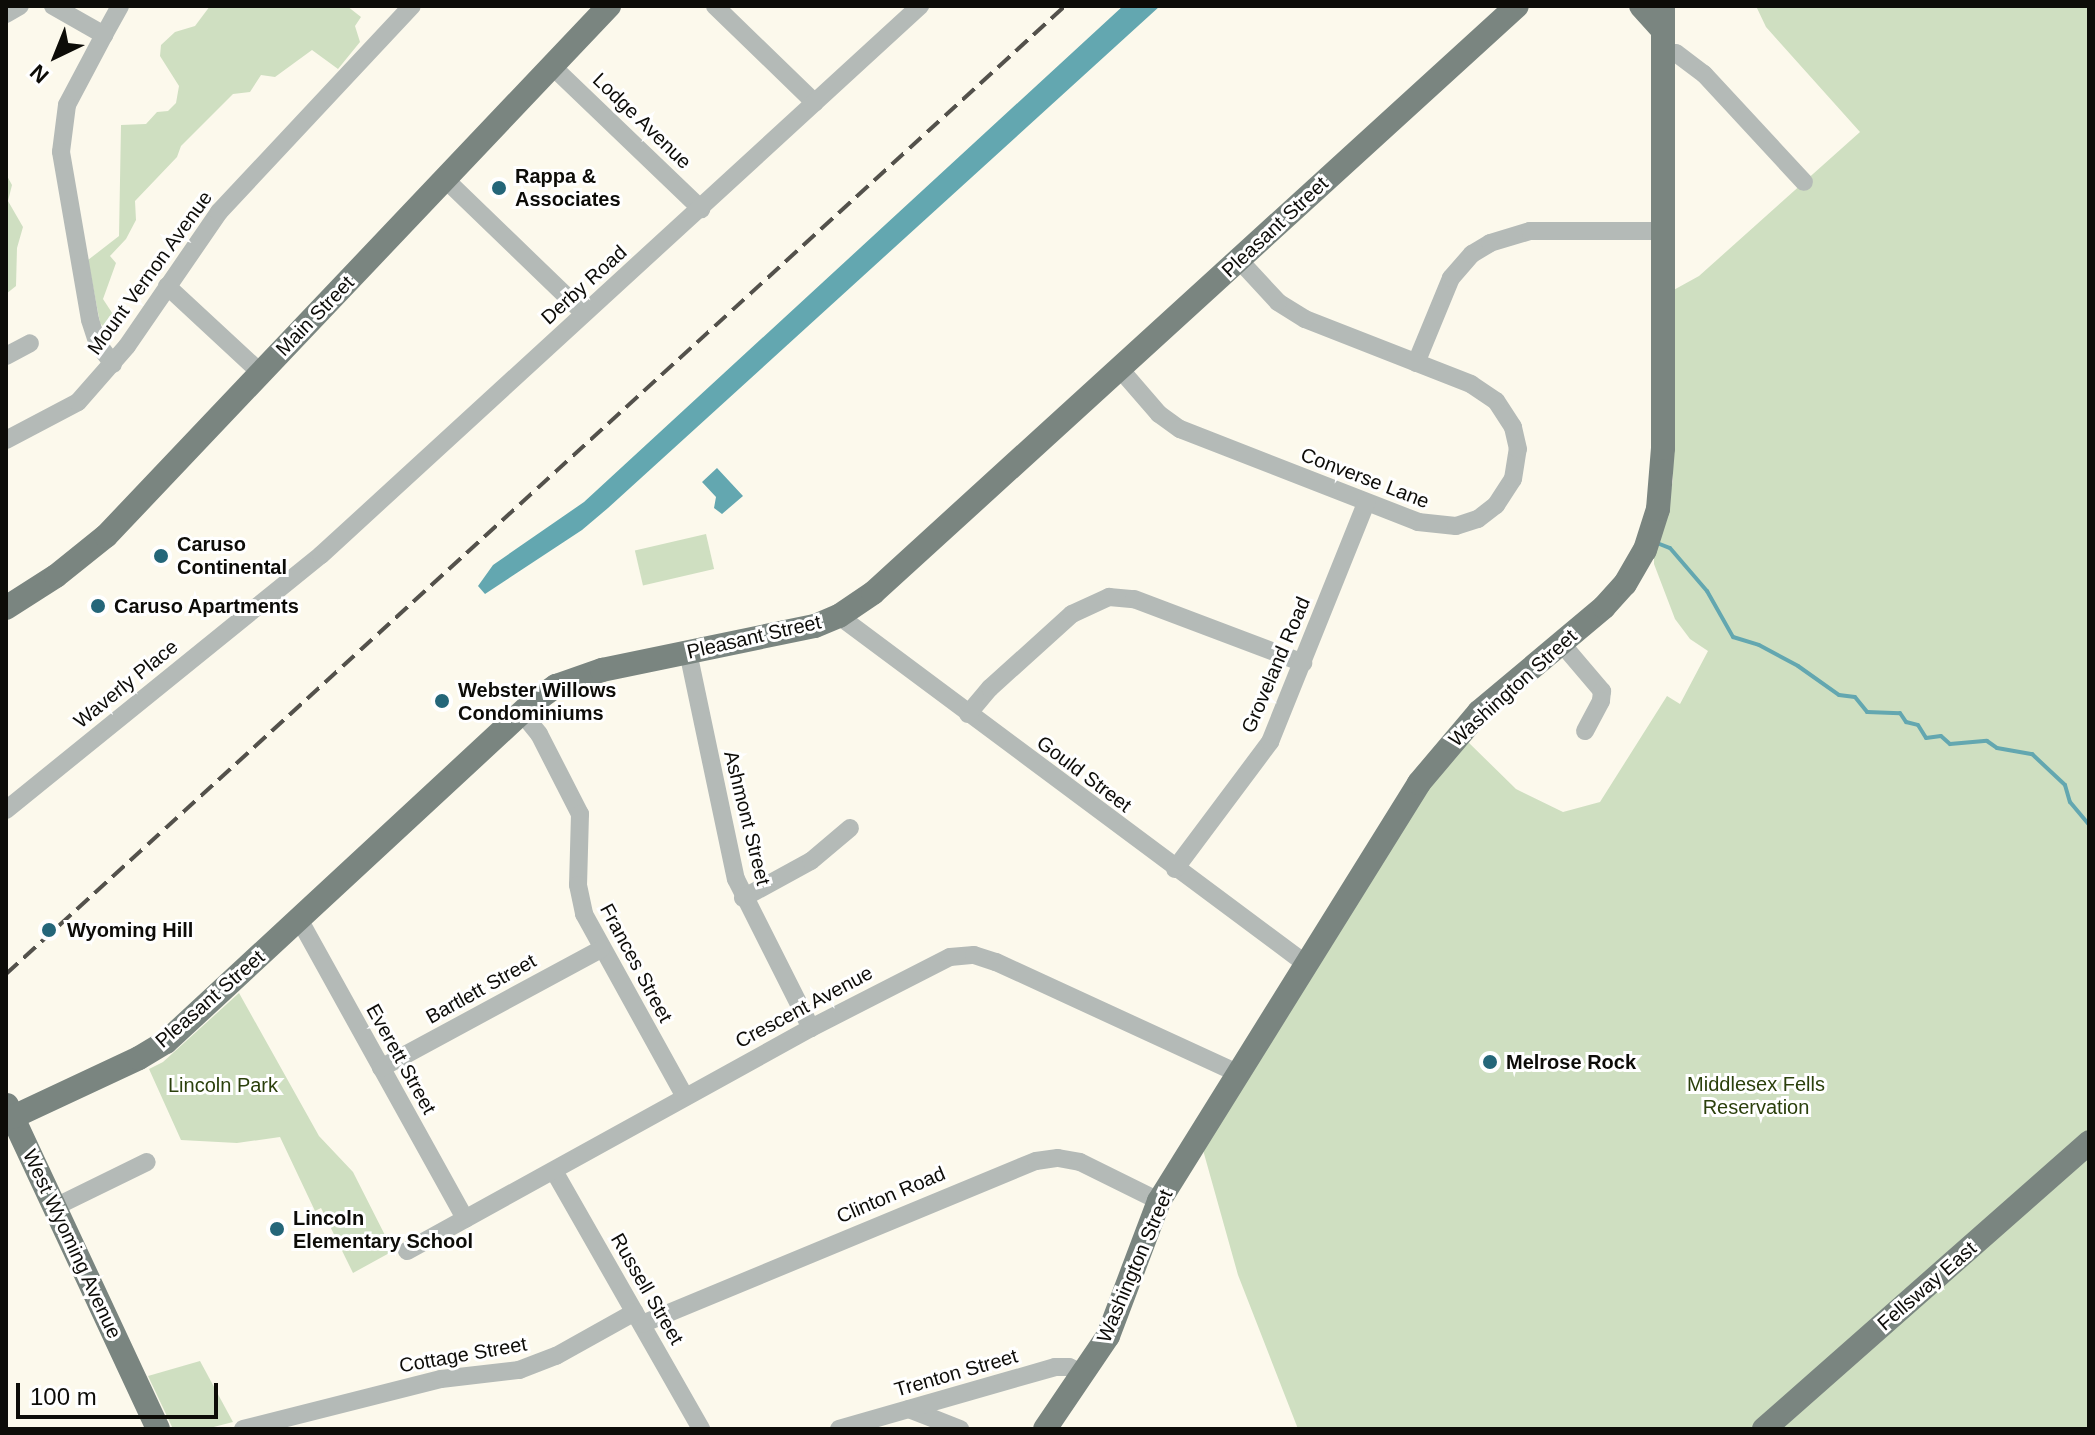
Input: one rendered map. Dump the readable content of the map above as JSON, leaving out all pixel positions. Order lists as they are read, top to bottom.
{
  "streets": {
    "main road": [
      "Pleasant Street",
      "Main Street",
      "Washington Street",
      "West Wyoming Avenue",
      "Fellsway East"
    ],
    "street": [
      "Lodge Avenue",
      "Mount Vernon Avenue",
      "Derby Road",
      "Converse Lane",
      "Groveland Road",
      "Waverly Place",
      "Gould Street",
      "Ashmont Street",
      "Frances Street",
      "Bartlett Street",
      "Crescent Avenue",
      "Everett Street",
      "Clinton Road",
      "Russell Street",
      "Cottage Street",
      "Trenton Street"
    ]
  },
  "crossings": [
    ["Lodge Avenue", "Derby Road"],
    ["Lodge Avenue", "Main Street"],
    ["Pleasant Street", "Converse Lane"],
    ["Pleasant Street", "Gould Street"],
    ["Pleasant Street", "Ashmont Street"],
    ["Pleasant Street", "Frances Street"],
    ["Pleasant Street", "Everett Street"],
    ["Pleasant Street", "West Wyoming Avenue"],
    ["Derby Road", "Waverly Place"],
    ["Converse Lane", "Groveland Road"],
    ["Groveland Road", "Gould Street"],
    ["Washington Street", "Gould Street"],
    ["Washington Street", "Crescent Avenue"],
    ["Washington Street", "Clinton Road"],
    ["Washington Street", "Trenton Street"],
    ["Ashmont Street", "Crescent Avenue"],
    ["Frances Street", "Bartlett Street"],
    ["Frances Street", "Crescent Avenue"],
    ["Bartlett Street", "Everett Street"],
    ["Crescent Avenue", "Everett Street"],
    ["Crescent Avenue", "Russell Street"],
    ["Clinton Road", "Russell Street"],
    ["Clinton Road", "Cottage Street"],
    ["Russell Street", "Cottage Street"]
  ],
  "parks": ["Lincoln Park", "Middlesex Fells Reservation"],
  "places": [
    "Rappa & Associates",
    "Caruso Continental",
    "Caruso Apartments",
    "Webster Willows Condominiums",
    "Wyoming Hill",
    "Melrose Rock",
    "Lincoln Elementary School"
  ],
  "scale_bar": "100 m",
  "north": "bottom left"
}
